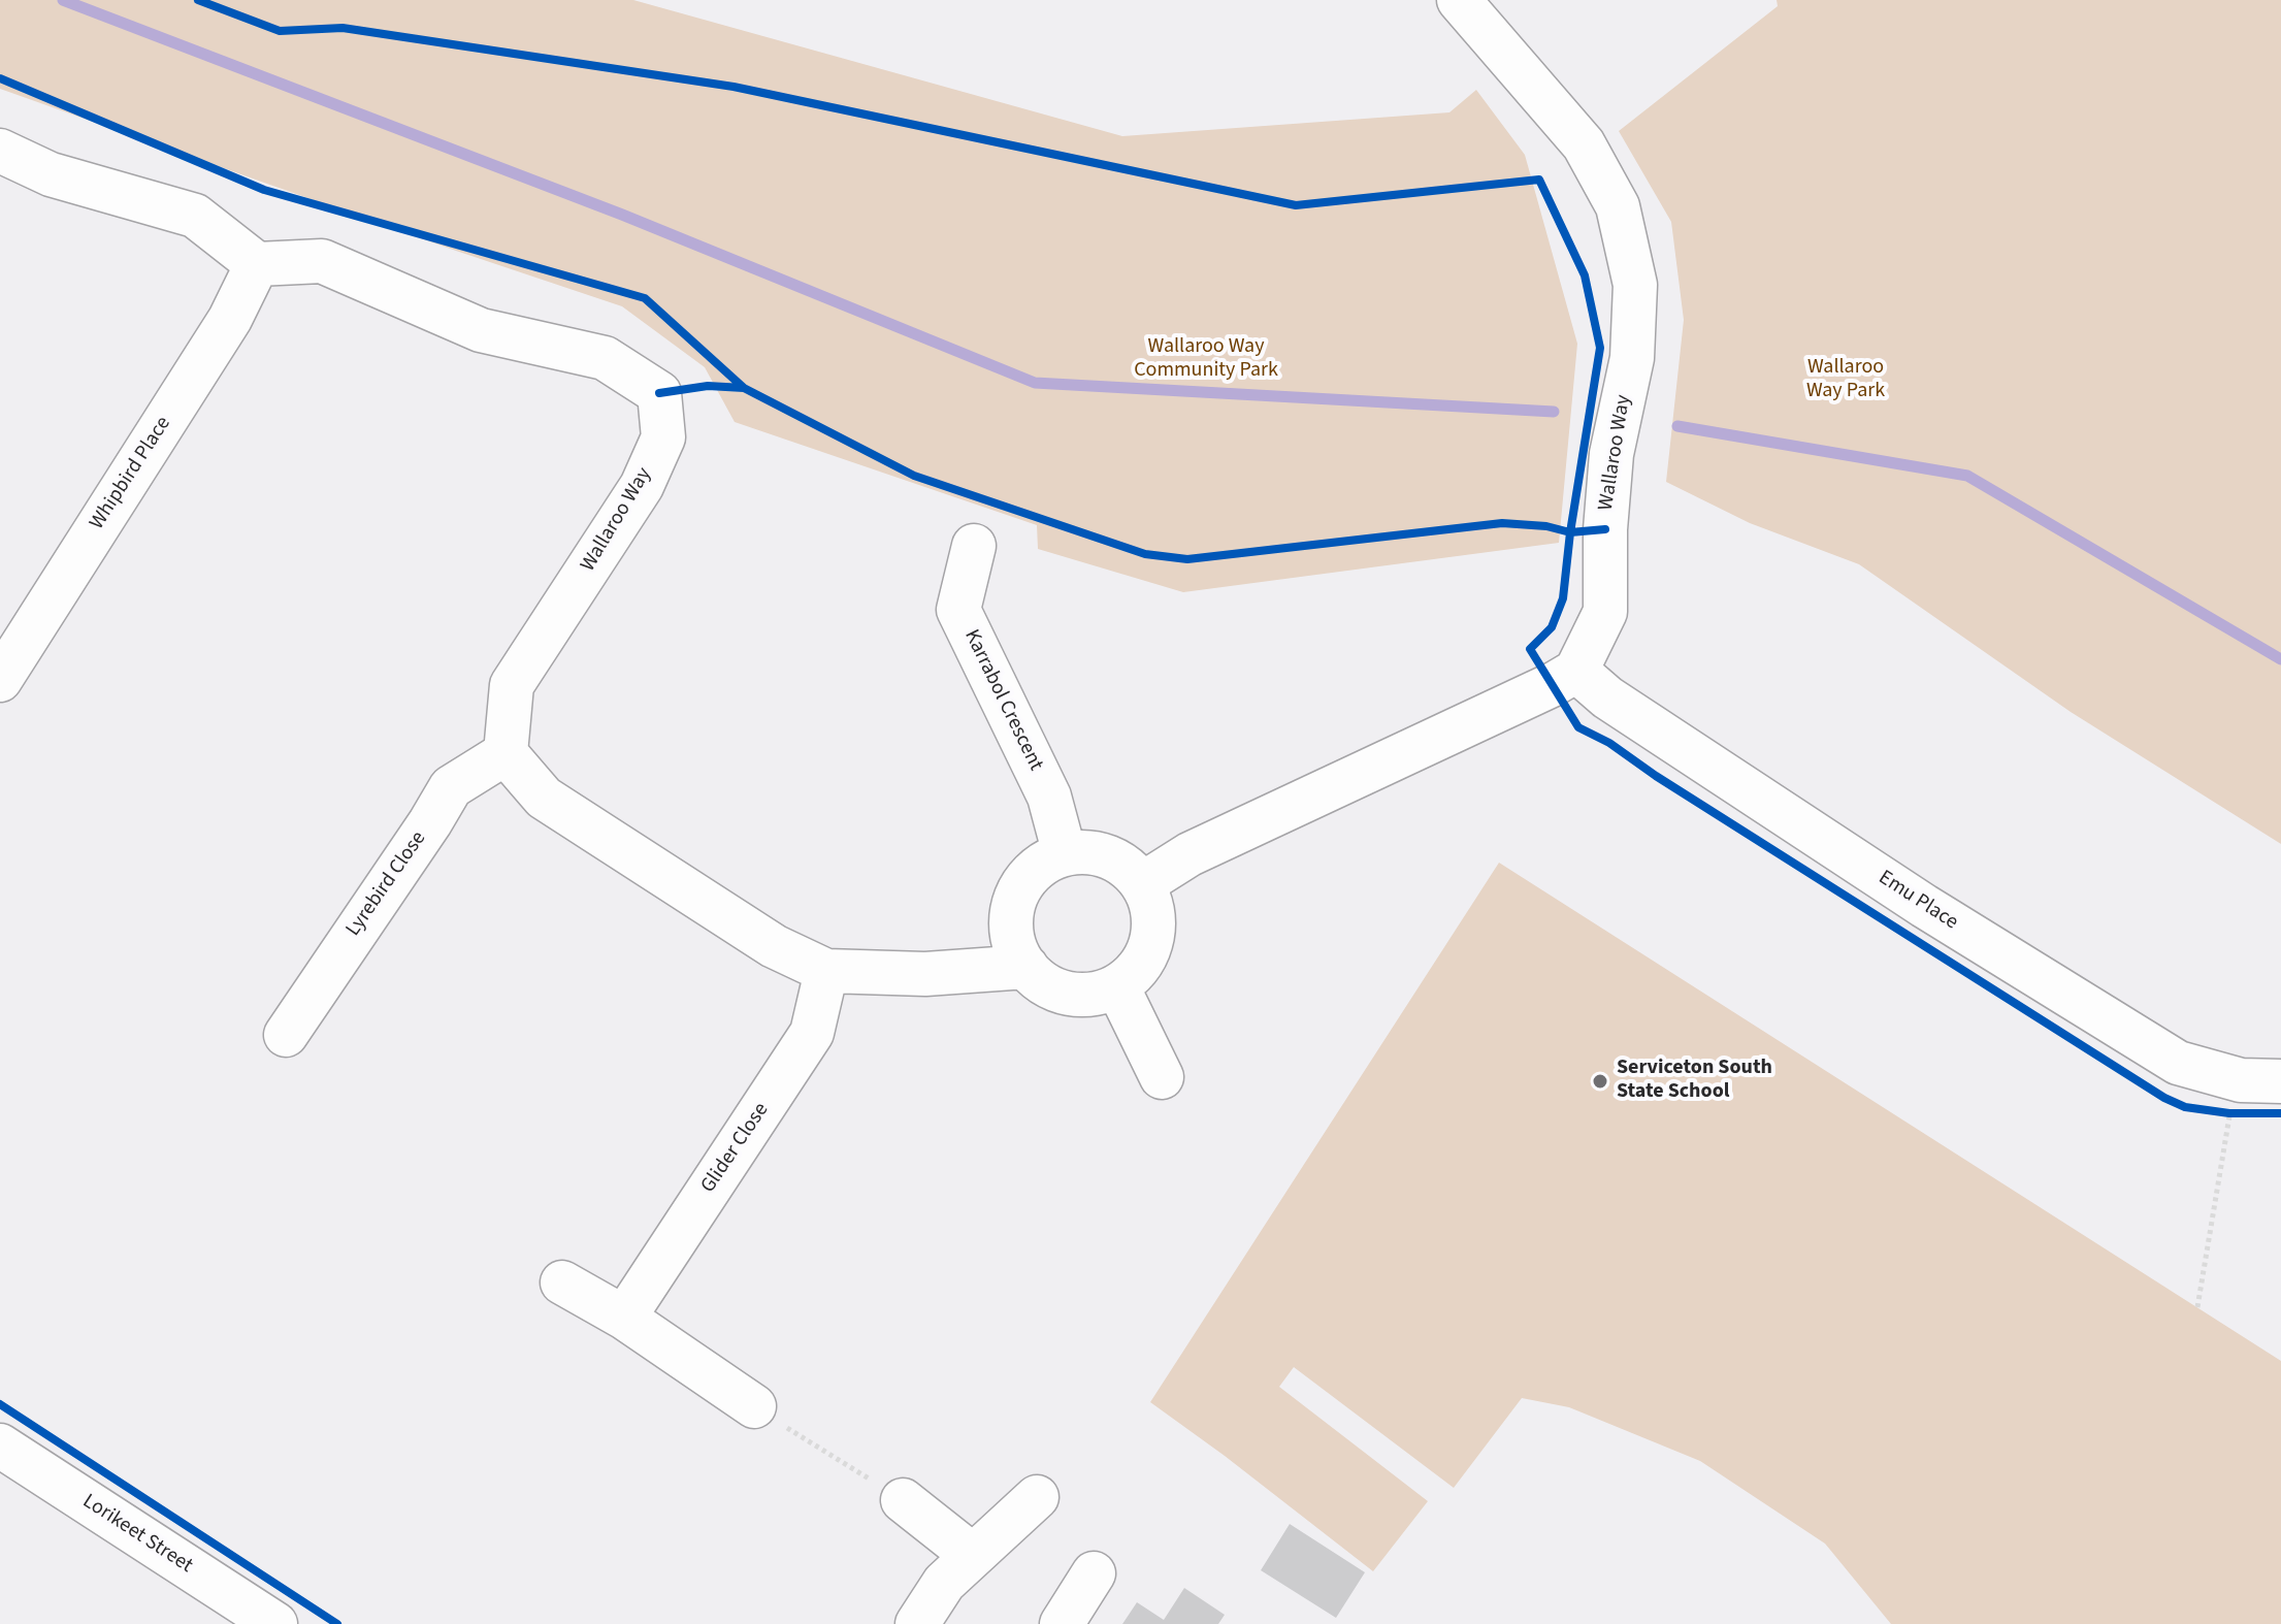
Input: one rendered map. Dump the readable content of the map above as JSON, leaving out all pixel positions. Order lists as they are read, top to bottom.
{
  "streets": {
    "street": [
      "Wallaroo Way",
      "Whipbird Place",
      "Karrabol Crescent",
      "Lyrebird Close",
      "Emu Place",
      "Glider Close",
      "Lorikeet Street"
    ]
  },
  "crossings": [
    ["Wallaroo Way", "Whipbird Place"],
    ["Wallaroo Way", "Lyrebird Close"],
    ["Wallaroo Way", "Emu Place"]
  ],
  "parks": ["Wallaroo Way Community Park", "Wallaroo Way Park"],
  "places": ["Serviceton South State School"]
}
